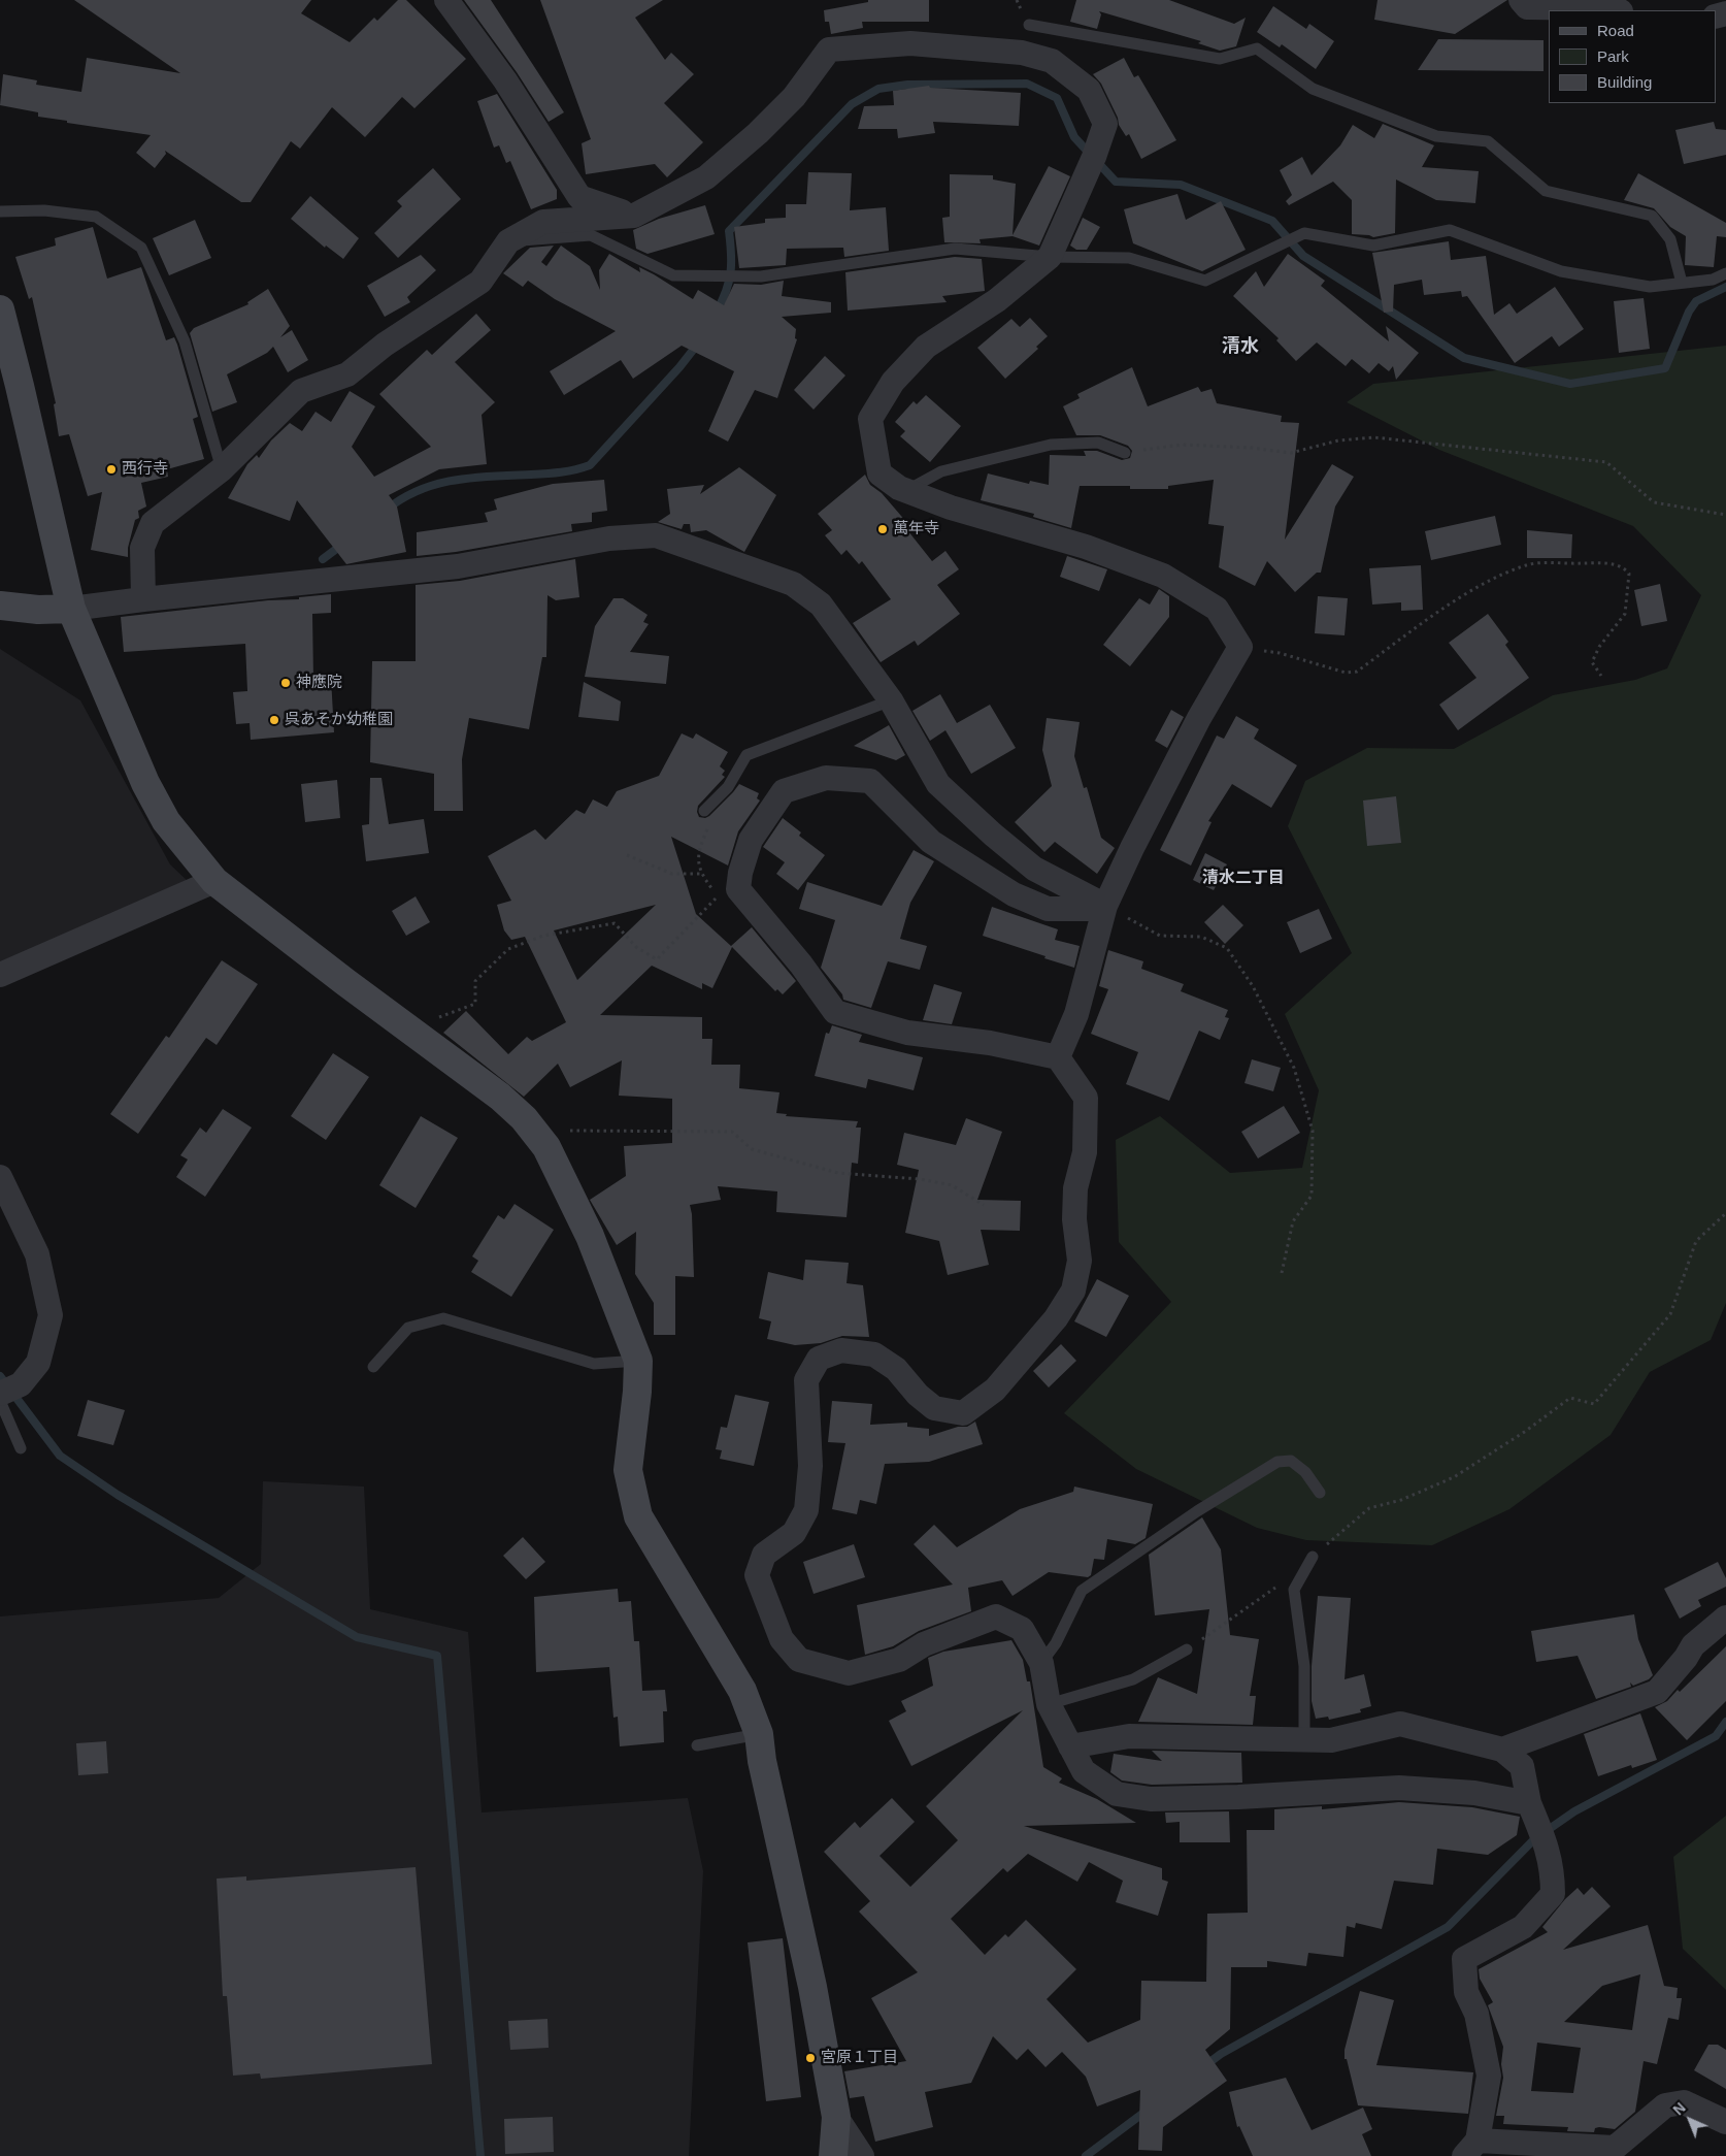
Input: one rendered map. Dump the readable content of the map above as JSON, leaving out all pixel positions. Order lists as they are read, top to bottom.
{
  "districts": ["清水", "清水二丁目"],
  "places": [
    "西行寺",
    "萬年寺",
    "神應院",
    "呉あそか幼稚園",
    "宮原１丁目"
  ],
  "legend": ["Road", "Park", "Building"],
  "north": "top left"
}
